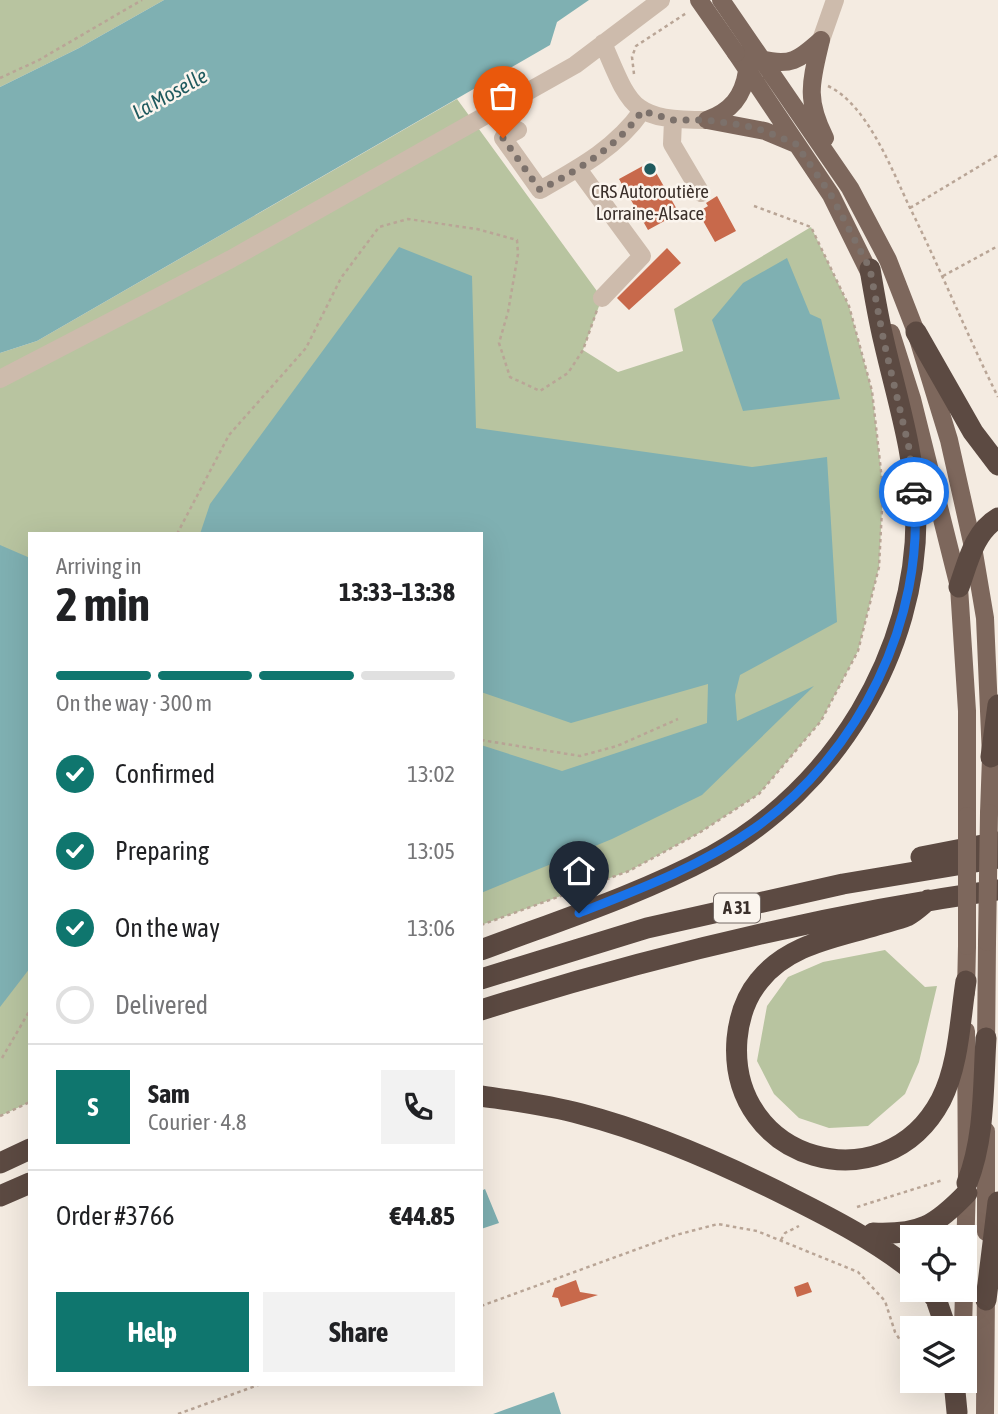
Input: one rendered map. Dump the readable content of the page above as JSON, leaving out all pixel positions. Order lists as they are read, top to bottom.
{
  "streets": {
    "highway": ["A 31"]
  },
  "water": ["La Moselle"],
  "places": ["CRS Autoroutière Lorraine-Alsace"],
  "page": {
    "heading": ["2 min", "Arriving in", "13:33–13:38"],
    "panel": [
      "Sam",
      "Courier · 4.8",
      "Order #3766",
      "€44.85"
    ],
    "bar": "On the way · 300 m",
    "list": [
      ["Confirmed", "13:02"],
      ["Preparing", "13:05"],
      ["On the way", "13:06"],
      "Delivered"
    ],
    "round": "S",
    "buttons": ["Help", "Share"]
  }
}
